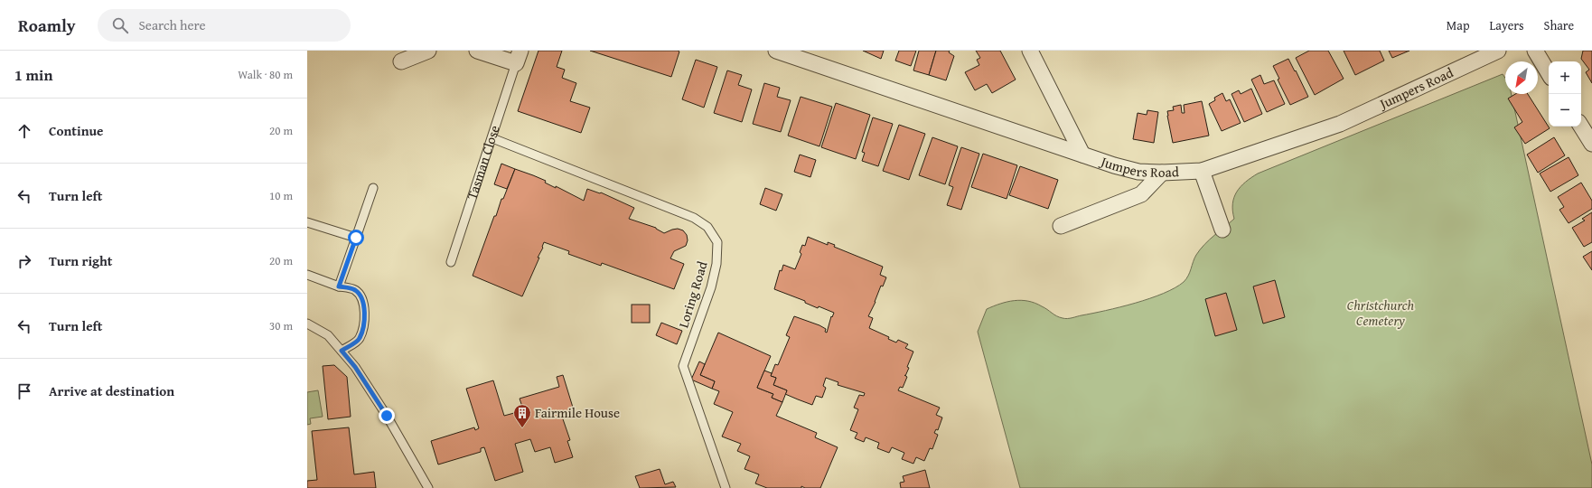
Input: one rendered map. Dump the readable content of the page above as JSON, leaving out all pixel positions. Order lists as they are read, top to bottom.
{
  "streets": {
    "street": ["Jumpers Road", "Tasman Close"],
    "lane": ["Loring Road"]
  },
  "crossings": [
    ["Tasman Close", "Loring Road"]
  ],
  "parks": ["Christchurch Cemetery"],
  "places": {
    "building": ["Fairmile House"]
  },
  "north": "bottom left",
  "page": {
    "header": "Roamly",
    "search": "Search here",
    "nav": ["Map", "Layers", "Share"],
    "heading": ["1 min", "Walk · 80 m"],
    "map_buttons": ["+", "−"],
    "list": [
      ["Continue", "20 m"],
      ["Turn left", "10 m"],
      ["Turn right", "20 m"],
      ["Turn left", "30 m"],
      "Arrive at destination"
    ]
  }
}
